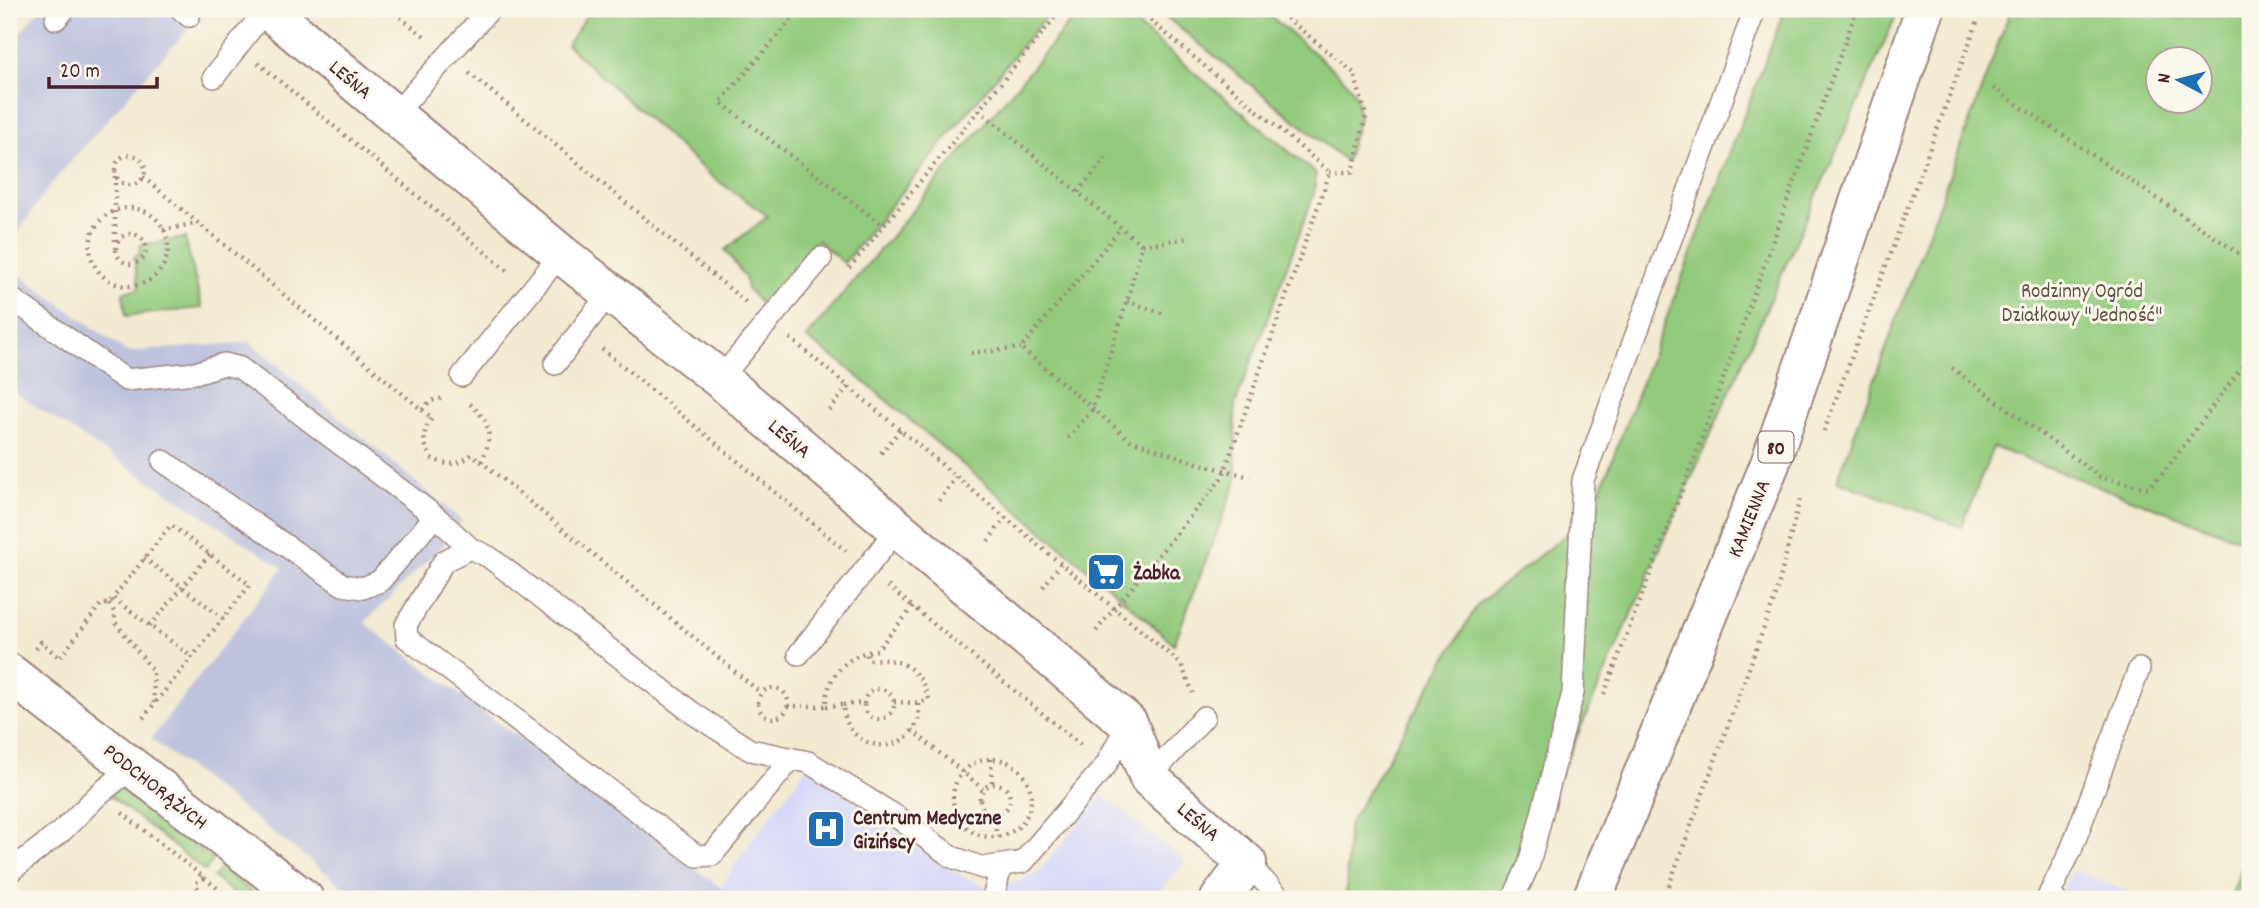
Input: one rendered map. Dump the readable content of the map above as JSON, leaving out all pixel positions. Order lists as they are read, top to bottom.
{
  "streets": {
    "street": [
      "LEŚNA",
      "80",
      "KAMIENNA",
      "PODCHORĄŻYCH"
    ]
  },
  "parks": ["Rodzinny Ogród Działkowy \"Jedność\""],
  "places": {
    "supermarket": ["Żabka"],
    "hospital": ["Centrum Medyczne Gizińscy"]
  },
  "scale_bar": "20 m",
  "north": "left"
}
